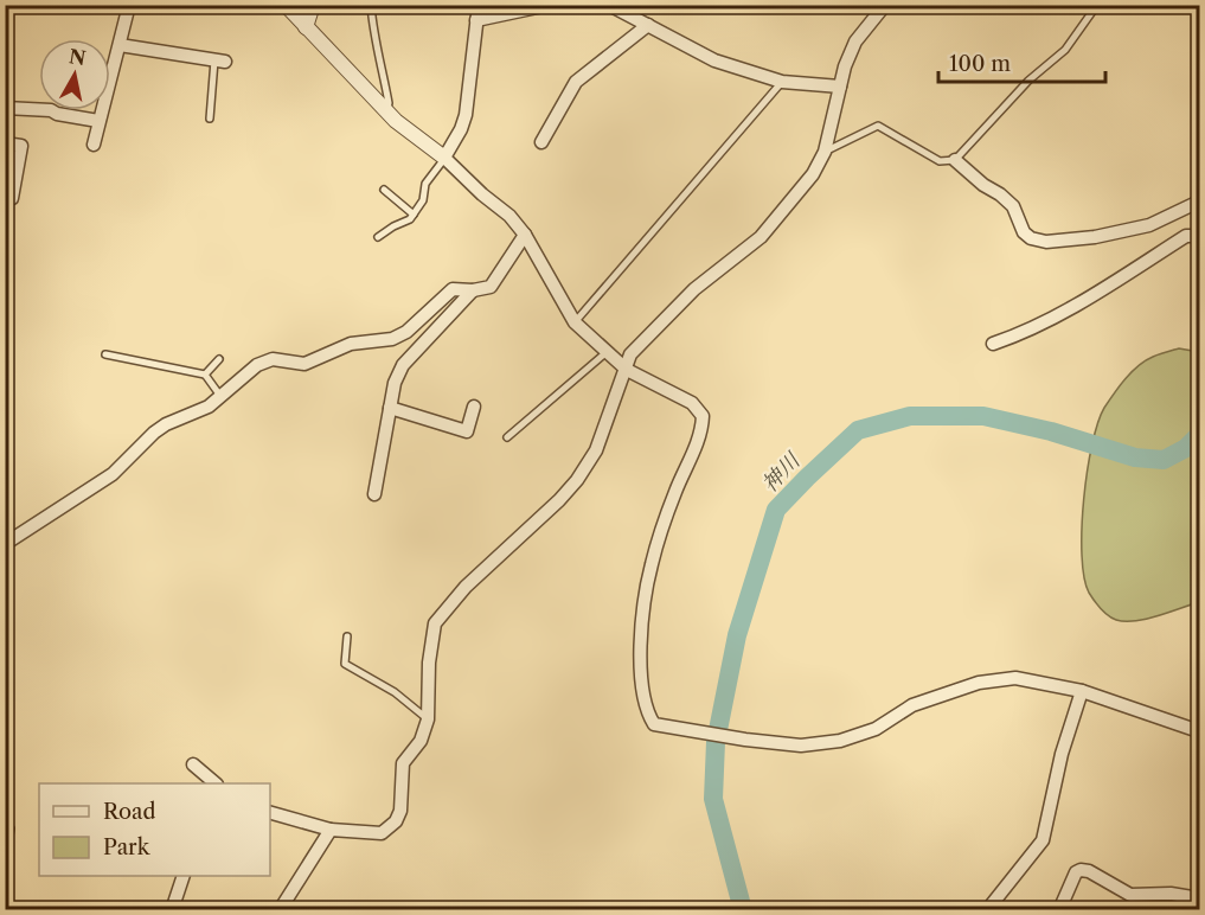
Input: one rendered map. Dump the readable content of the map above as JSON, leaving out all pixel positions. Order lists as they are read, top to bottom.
{
  "water": ["神川"],
  "legend": ["Road", "Park"],
  "scale_bar": "100 m",
  "north": "top"
}
